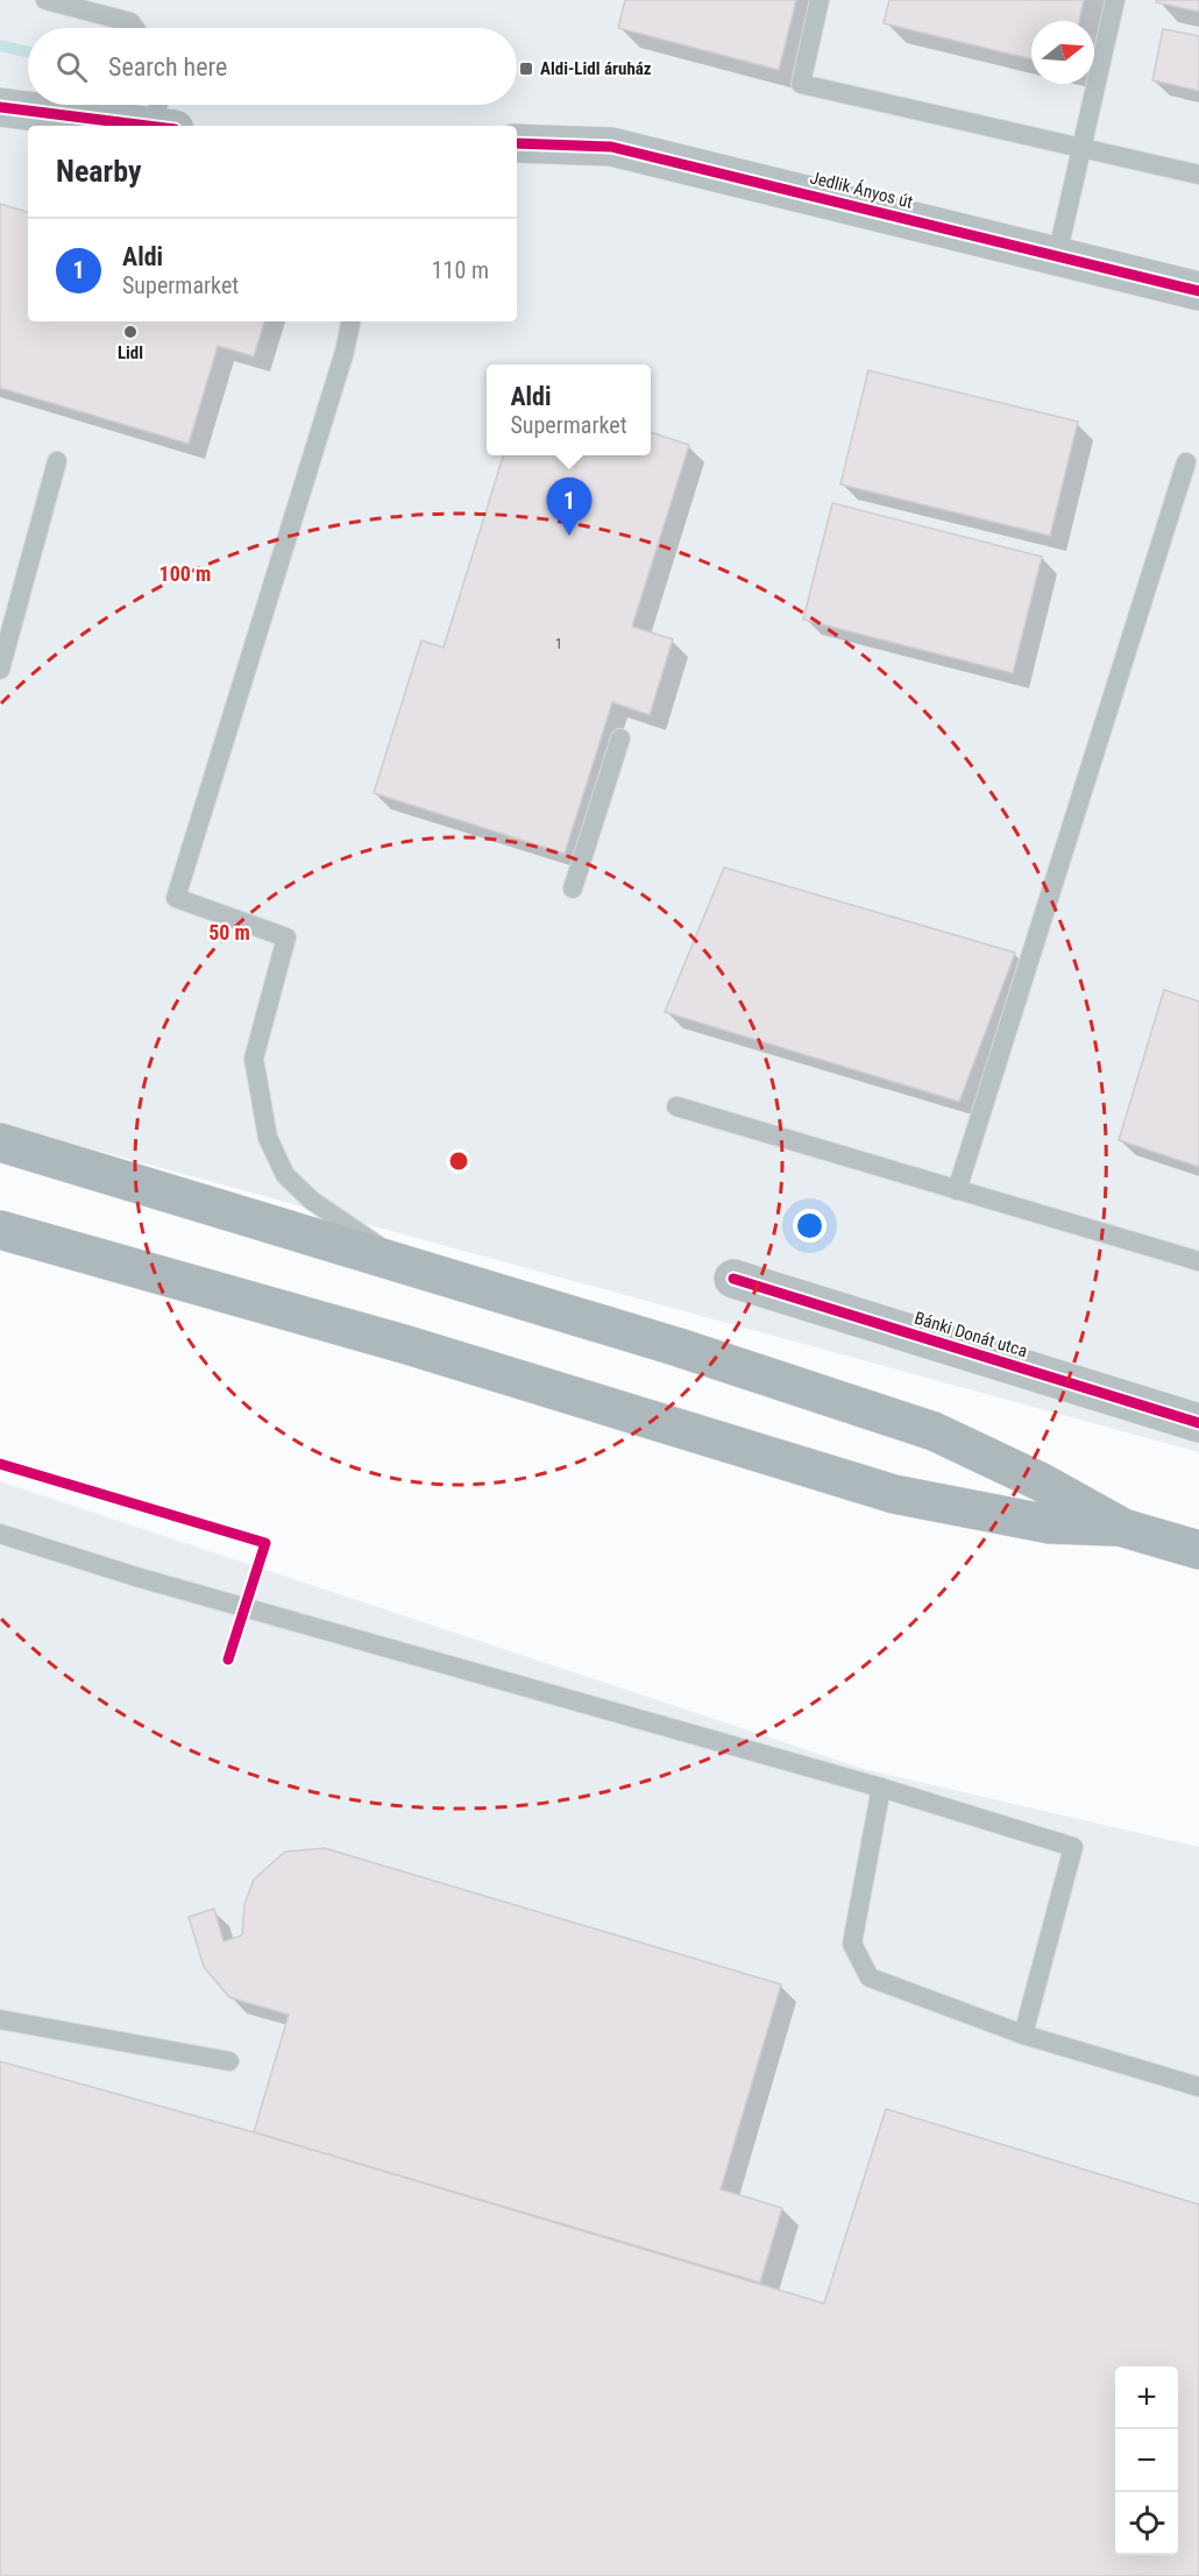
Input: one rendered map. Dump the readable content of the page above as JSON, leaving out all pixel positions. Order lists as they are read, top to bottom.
{
  "streets": {
    "street": ["Jedlik Ányos út", "Bánki Donát utca"]
  },
  "places": {
    "transit": ["Aldi-Lidl áruház"],
    "other": ["Lidl"]
  },
  "house_numbers": ["1"],
  "north": "right",
  "page": {
    "search": "Search here",
    "heading": "Nearby",
    "list": [
      {
        "mark": "1",
        "name": "Aldi",
        "note": "Supermarket",
        "value": "110 m"
      }
    ],
    "popup": ["Aldi", "Supermarket"],
    "pins": "1",
    "map_buttons": ["+", "−"]
  },
  "rings": ["100 m", "50 m"]
}
